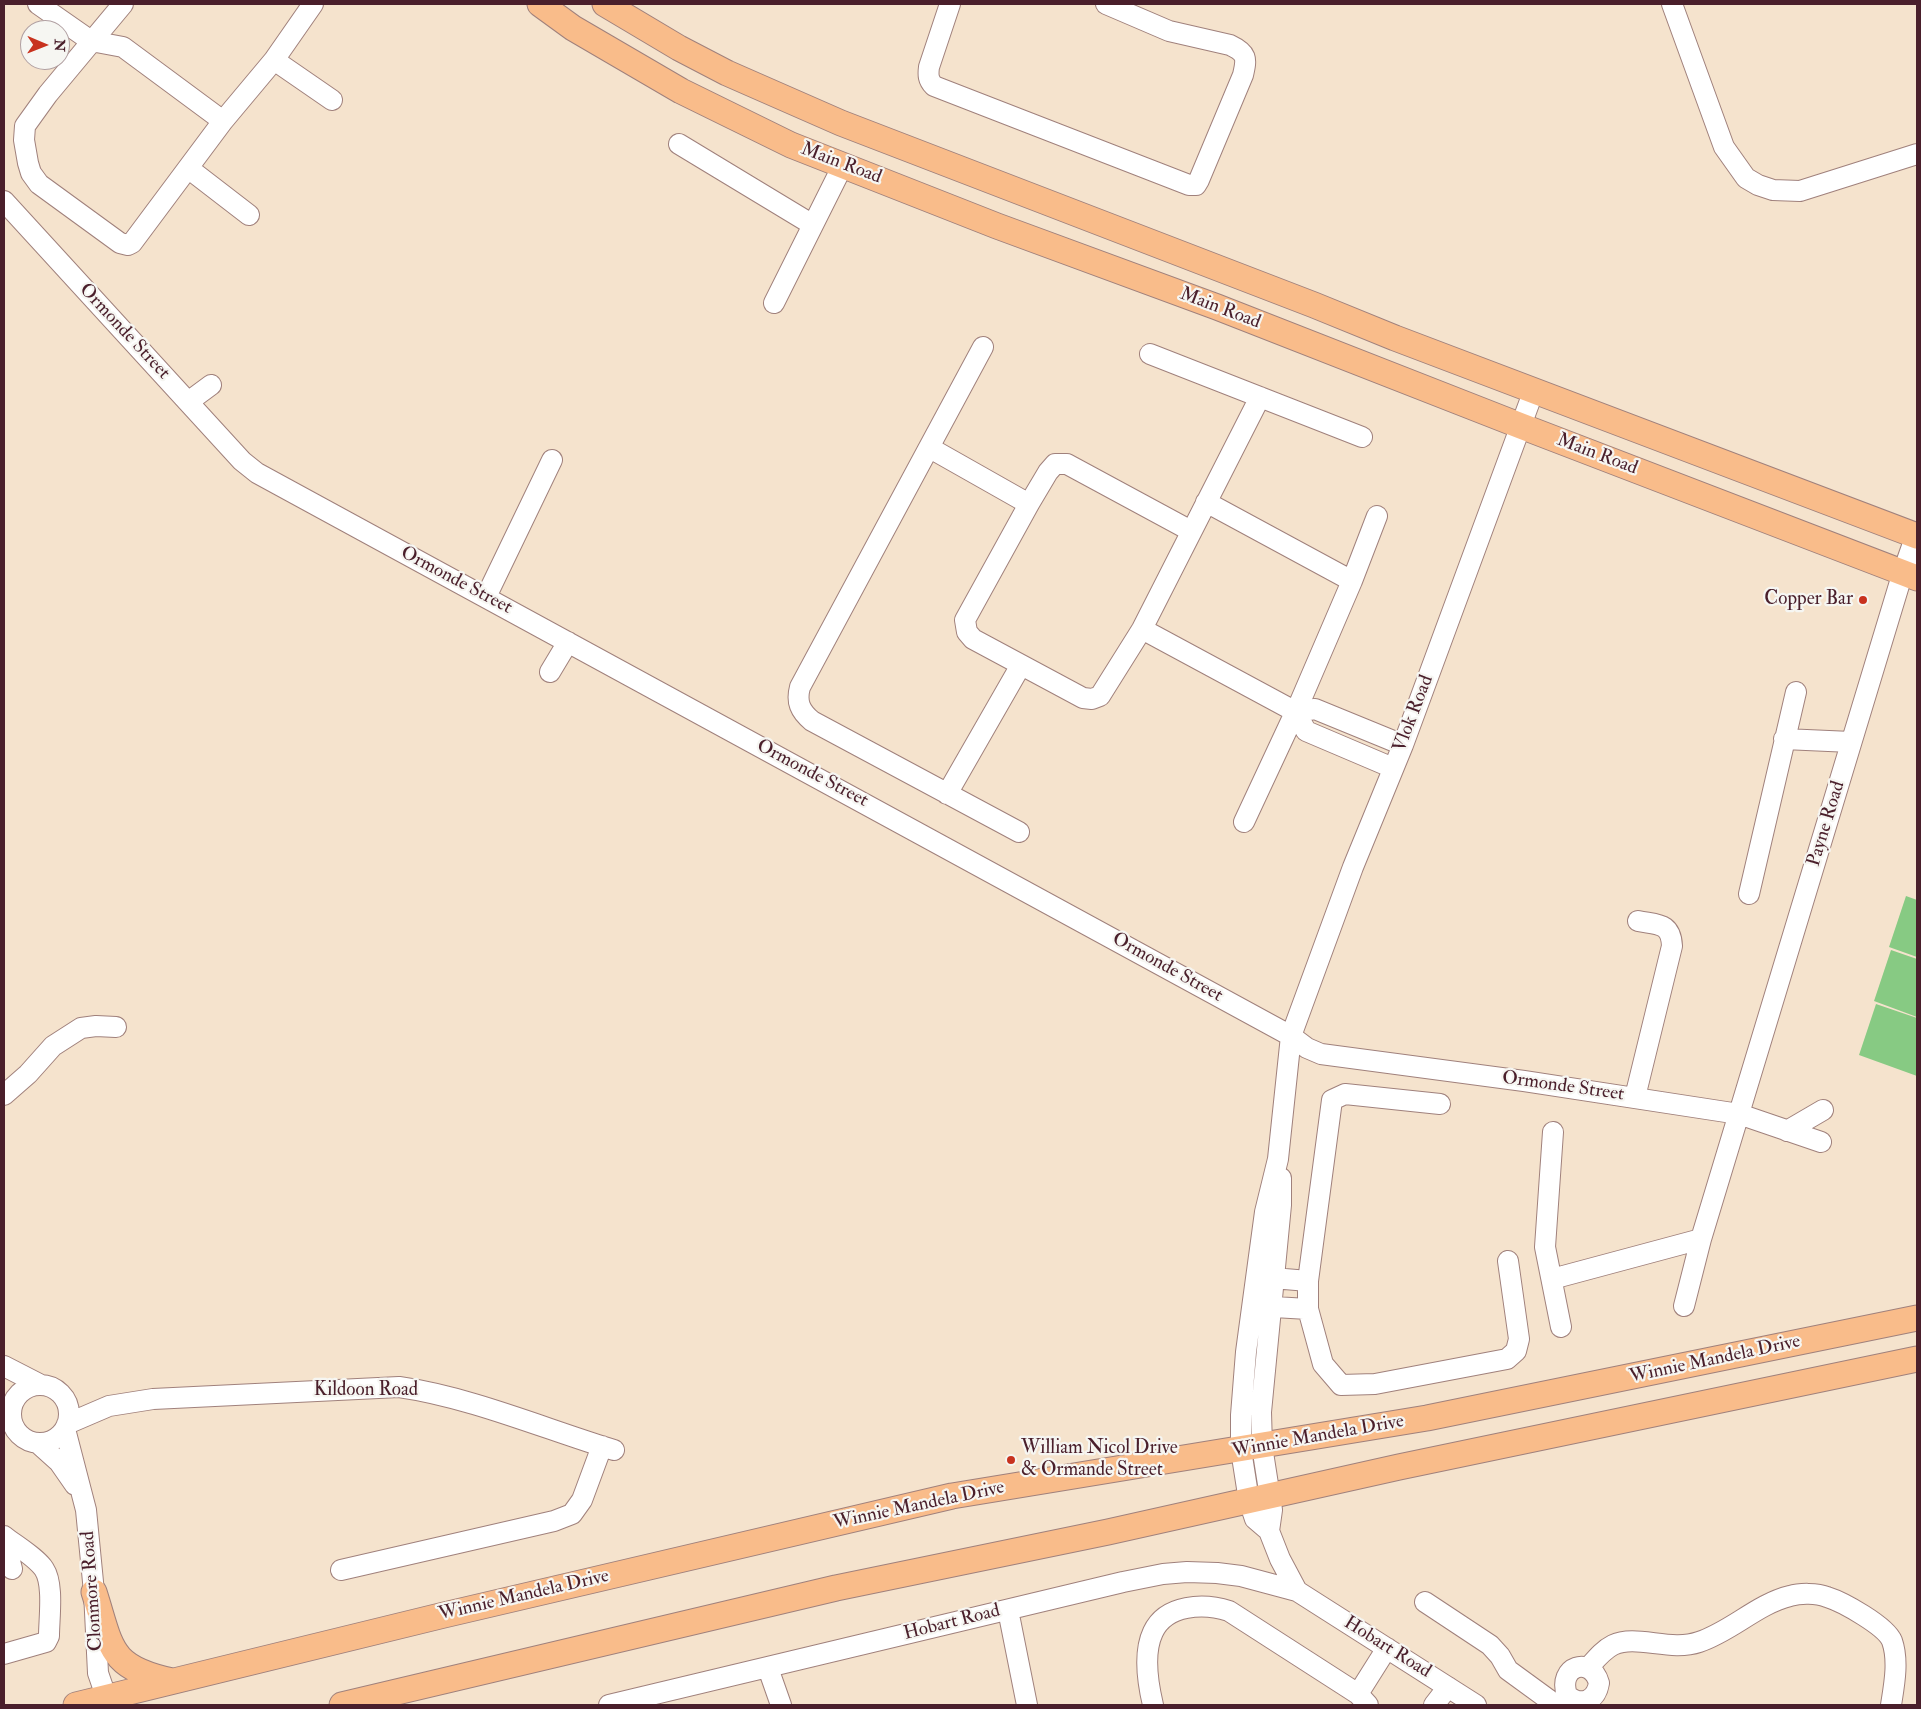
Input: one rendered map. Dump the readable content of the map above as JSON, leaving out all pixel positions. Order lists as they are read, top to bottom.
{
  "streets": {
    "main road": ["Main Road", "Winnie Mandela Drive"],
    "street": [
      "Ormonde Street",
      "Vlok Road",
      "Payne Road",
      "Kildoon Road",
      "Clonmore Road",
      "Hobart Road"
    ]
  },
  "crossings": [
    ["Main Road", "Vlok Road"],
    ["Main Road", "Payne Road"],
    ["Ormonde Street", "Vlok Road"],
    ["Ormonde Street", "Payne Road"],
    ["Winnie Mandela Drive", "Clonmore Road"],
    ["Winnie Mandela Drive", "Hobart Road"],
    ["Kildoon Road", "Clonmore Road"]
  ],
  "places": ["Copper Bar", "William Nicol Drive & Ormande Street"],
  "north": "right"
}
